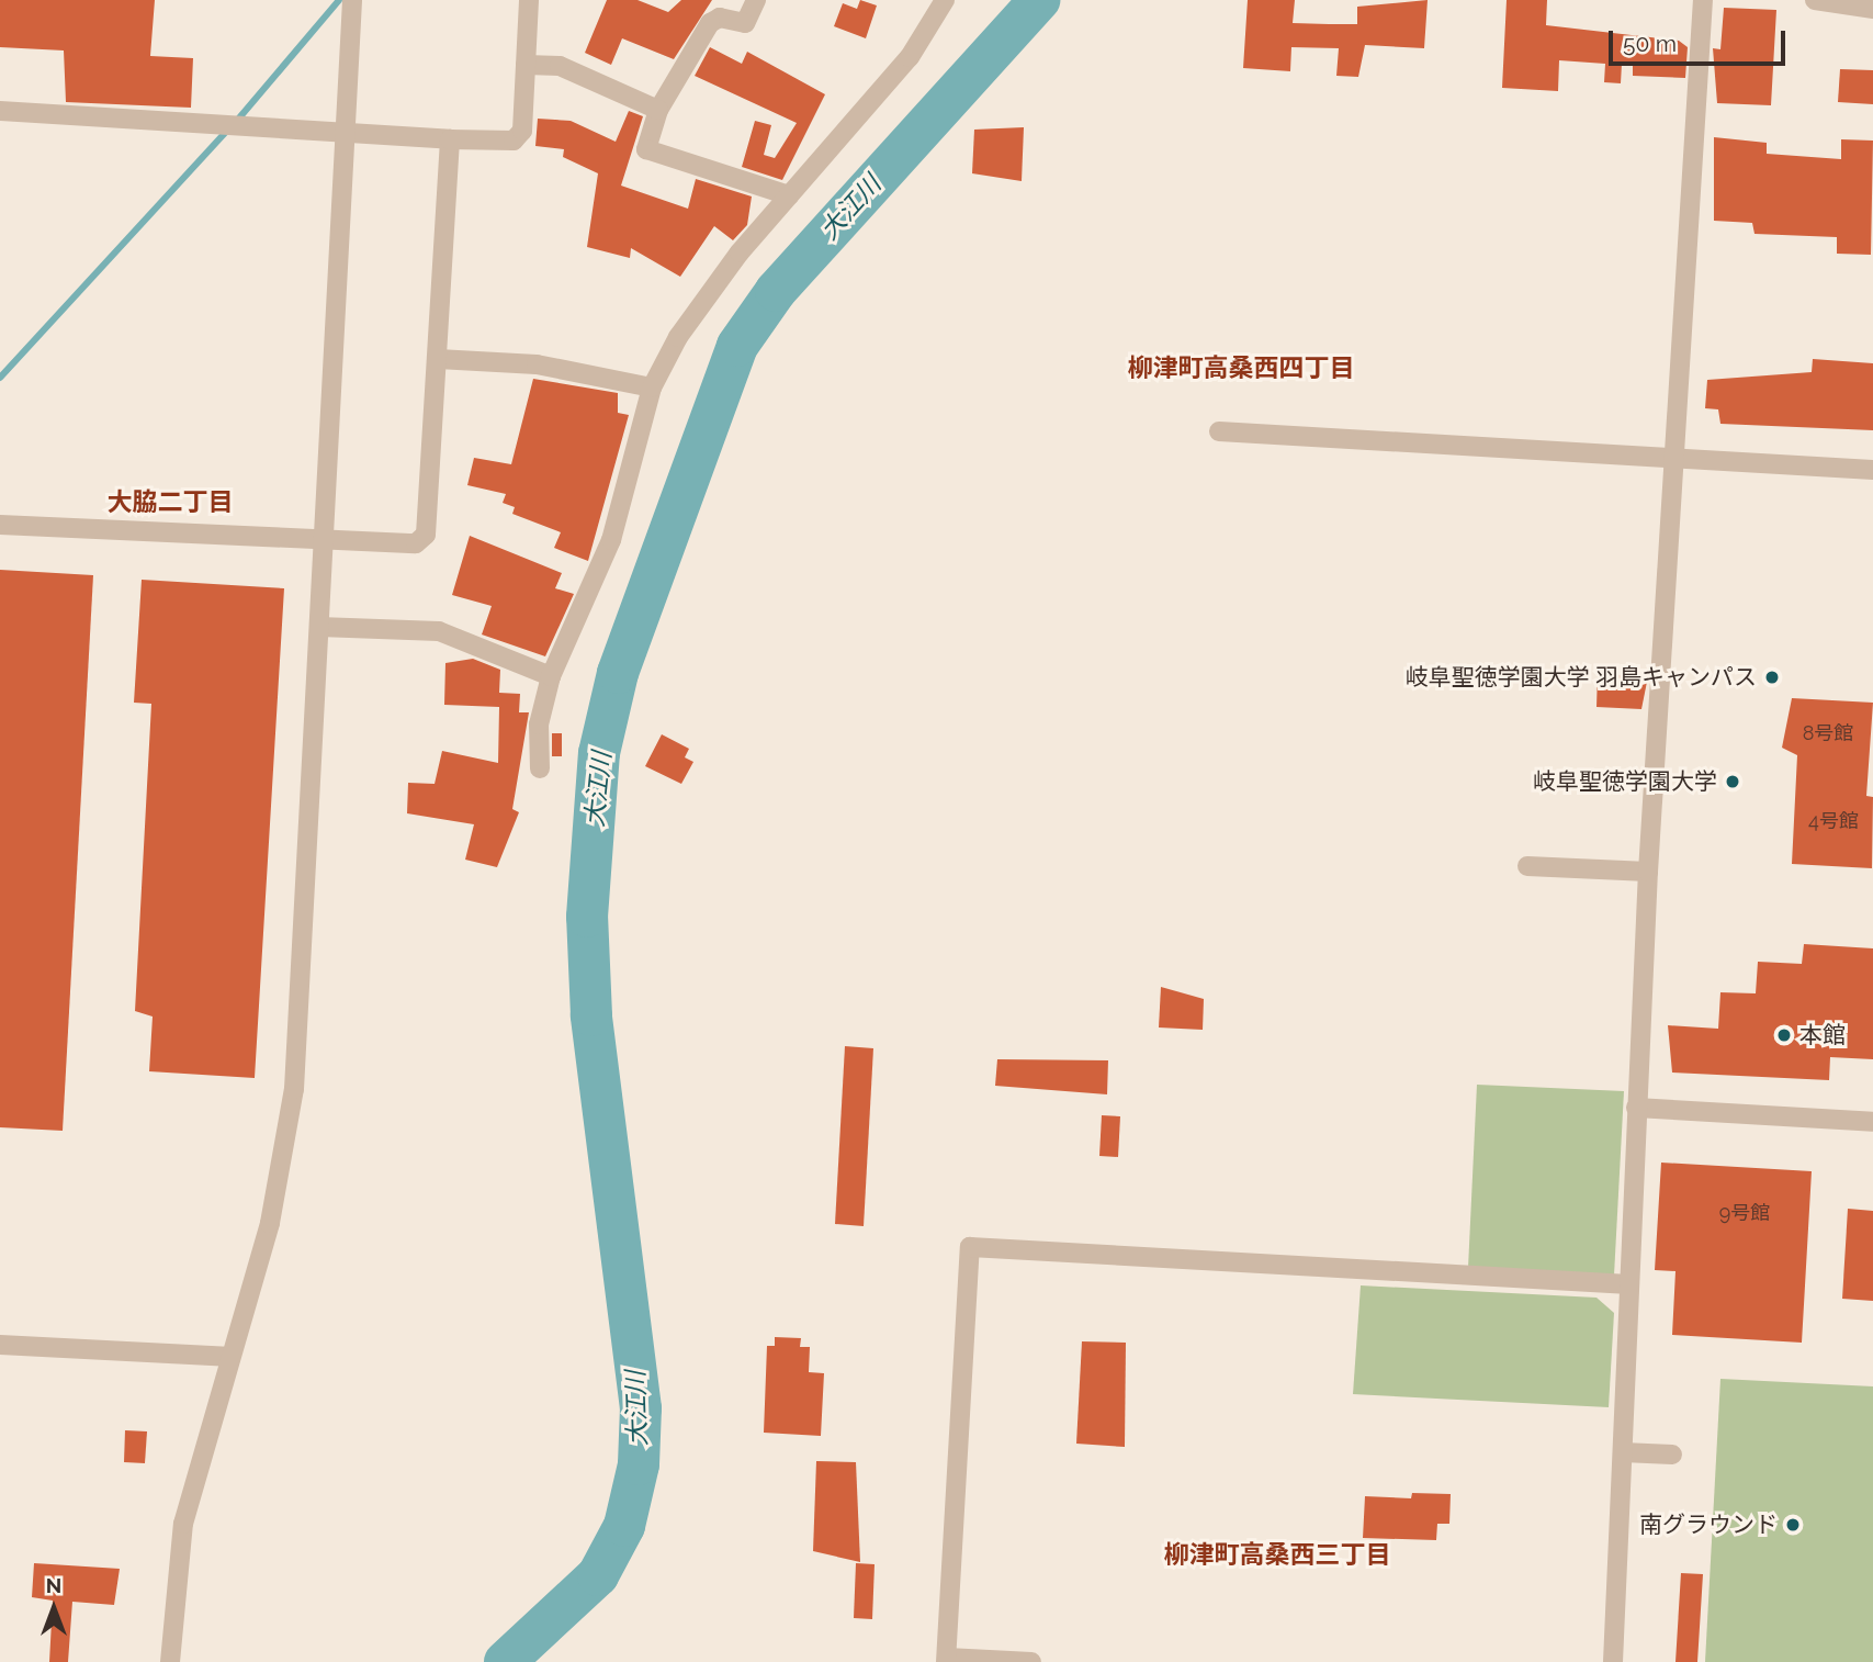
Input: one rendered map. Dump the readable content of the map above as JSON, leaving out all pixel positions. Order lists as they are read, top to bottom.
{
  "districts": ["柳津町高桑西四丁目", "大脇二丁目", "柳津町高桑西三丁目"],
  "water": ["大江川"],
  "places": [
    "岐阜聖徳学園大学 羽島キャンパス",
    "岐阜聖徳学園大学",
    "本館",
    "南グラウンド"
  ],
  "house_numbers": ["8号館", "4号館", "9号館"],
  "scale_bar": "50 m",
  "north": "top"
}
